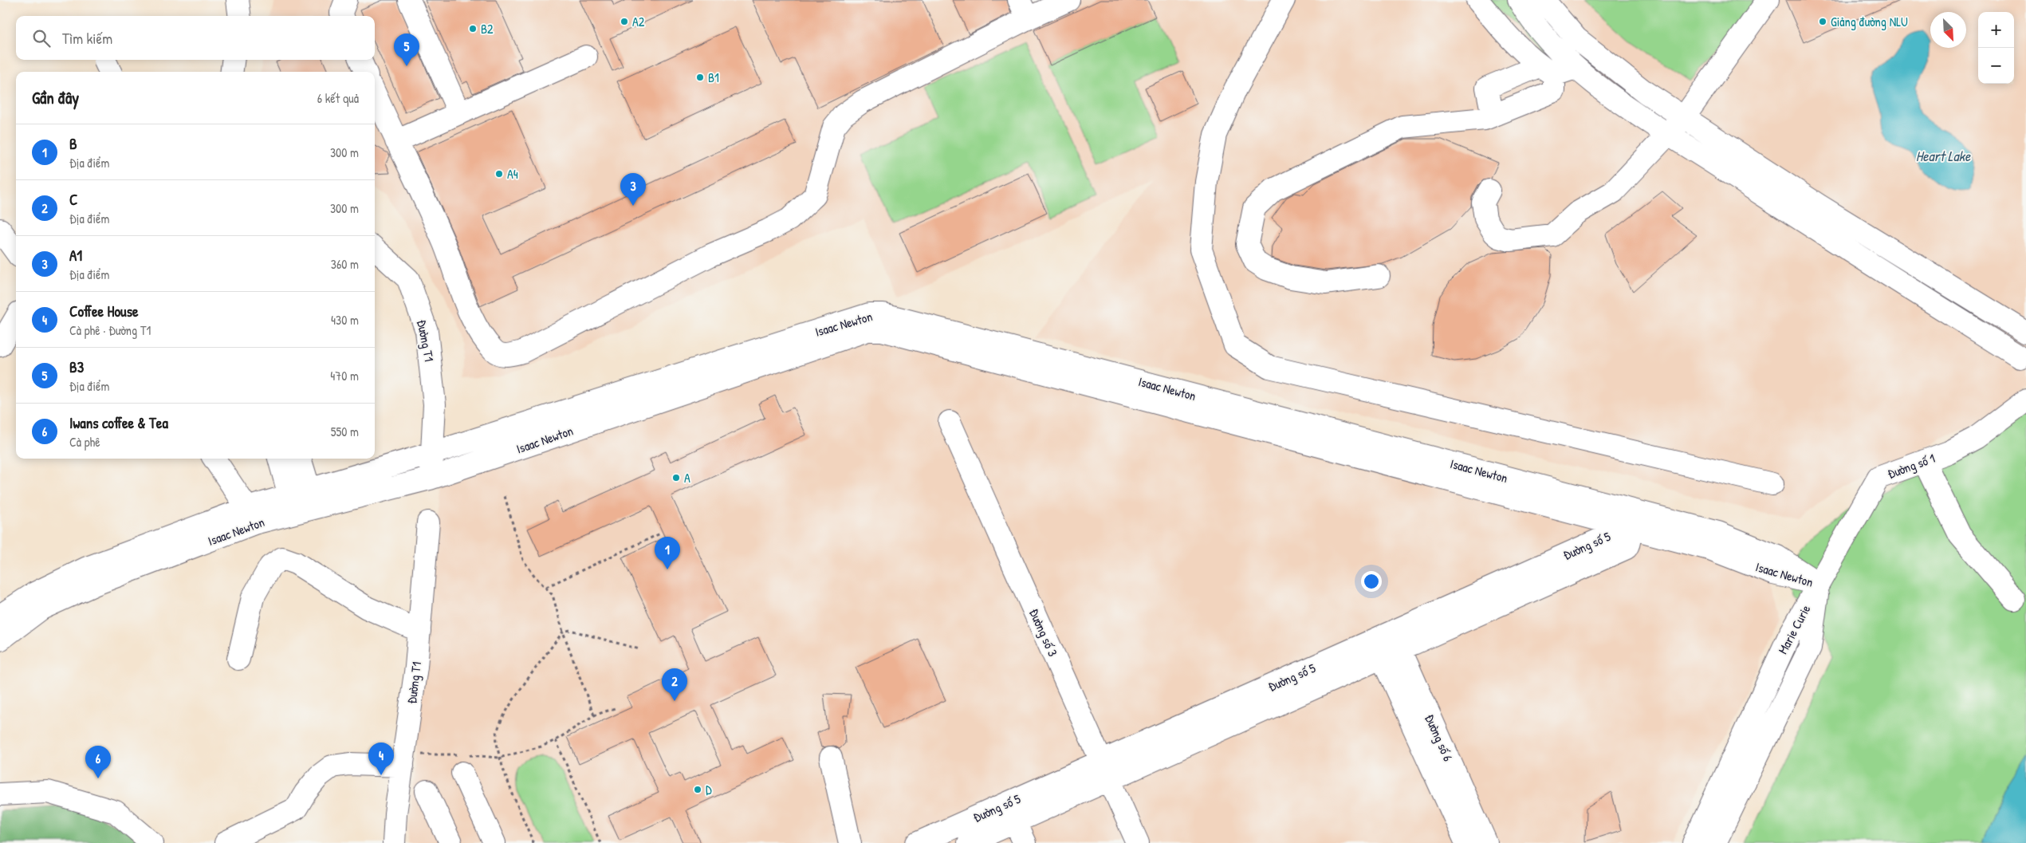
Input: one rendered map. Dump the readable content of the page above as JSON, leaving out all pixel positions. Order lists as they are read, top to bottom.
{
  "streets": {
    "street": [
      "Isaac Newton",
      "Đường T1",
      "Đường số 1",
      "Đường số 5",
      "Marie Curie",
      "Đường số 3",
      "Đường số 6"
    ]
  },
  "crossings": [
    ["Isaac Newton", "Đường T1"],
    ["Isaac Newton", "Đường số 1"],
    ["Isaac Newton", "Marie Curie"],
    ["Đường số 1", "Marie Curie"],
    ["Đường số 5", "Đường số 3"],
    ["Đường số 5", "Đường số 6"]
  ],
  "water": ["Heart Lake"],
  "places": [
    "A2",
    "Giảng đường NLU",
    "B2",
    "B1",
    "A4",
    "A",
    "D"
  ],
  "north": "bottom right",
  "page": {
    "map_buttons": ["+", "−"],
    "search": "Tìm kiếm",
    "pins": [
      "5",
      "3",
      "1",
      "2",
      "4",
      "6"
    ],
    "heading": ["Gần đây", "6 kết quả"],
    "list": [
      {
        "mark": "1",
        "name": "B",
        "note": "Địa điểm",
        "value": "300 m"
      },
      {
        "mark": "2",
        "name": "C",
        "note": "Địa điểm",
        "value": "300 m"
      },
      {
        "mark": "3",
        "name": "A1",
        "note": "Địa điểm",
        "value": "360 m"
      },
      {
        "mark": "4",
        "name": "Coffee House",
        "note": "Cà phê · Đường T1",
        "value": "430 m"
      },
      {
        "mark": "5",
        "name": "B3",
        "note": "Địa điểm",
        "value": "470 m"
      },
      {
        "mark": "6",
        "name": "Iwans coffee & Tea",
        "note": "Cà phê",
        "value": "550 m"
      }
    ]
  }
}
